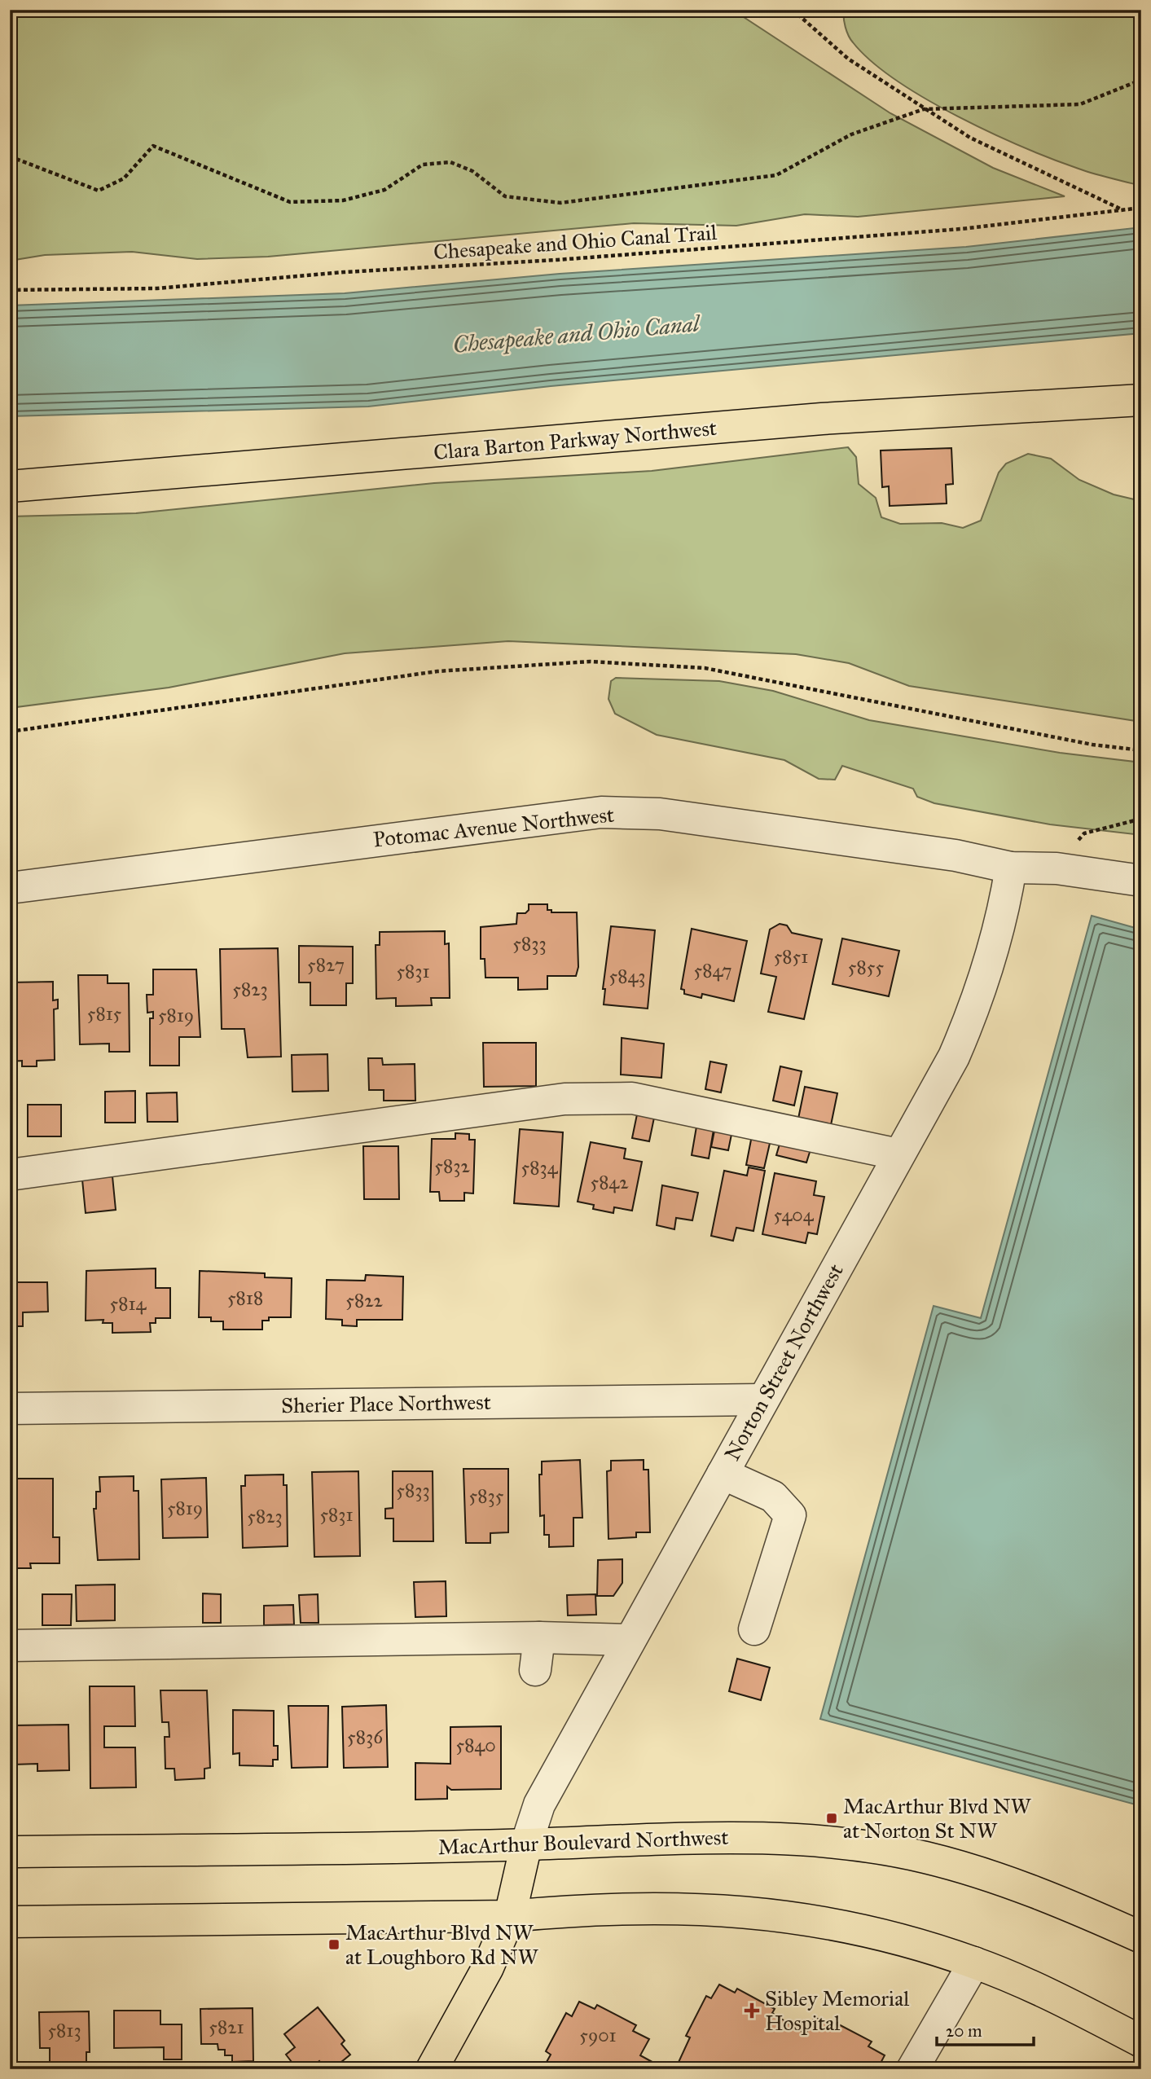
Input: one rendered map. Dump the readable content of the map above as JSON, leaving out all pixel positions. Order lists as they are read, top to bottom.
{
  "streets": {
    "main road": ["Clara Barton Parkway Northwest", "MacArthur Boulevard Northwest"],
    "street": ["Potomac Avenue Northwest", "Norton Street Northwest", "Sherier Place Northwest"],
    "path": ["Chesapeake and Ohio Canal Trail"]
  },
  "crossings": [
    ["Potomac Avenue Northwest", "Norton Street Northwest"],
    ["Norton Street Northwest", "Sherier Place Northwest"],
    ["Norton Street Northwest", "MacArthur Boulevard Northwest"]
  ],
  "water": ["Chesapeake and Ohio Canal"],
  "places": {
    "transit": ["MacArthur Blvd NW at Norton St NW", "MacArthur Blvd NW at Loughboro Rd NW"],
    "health": ["Sibley Memorial Hospital"]
  },
  "house_numbers": [
    "5833",
    "5851",
    "5827",
    "5855",
    "5847",
    "5831",
    "5843",
    "5823",
    "5815",
    "5819",
    "5832",
    "5834",
    "5842",
    "5404",
    "5818",
    "5822",
    "5814",
    "5833",
    "5835",
    "5819",
    "5831",
    "5823",
    "5836",
    "5840",
    "5821",
    "5813",
    "5901"
  ],
  "scale_bar": "20 m"
}
